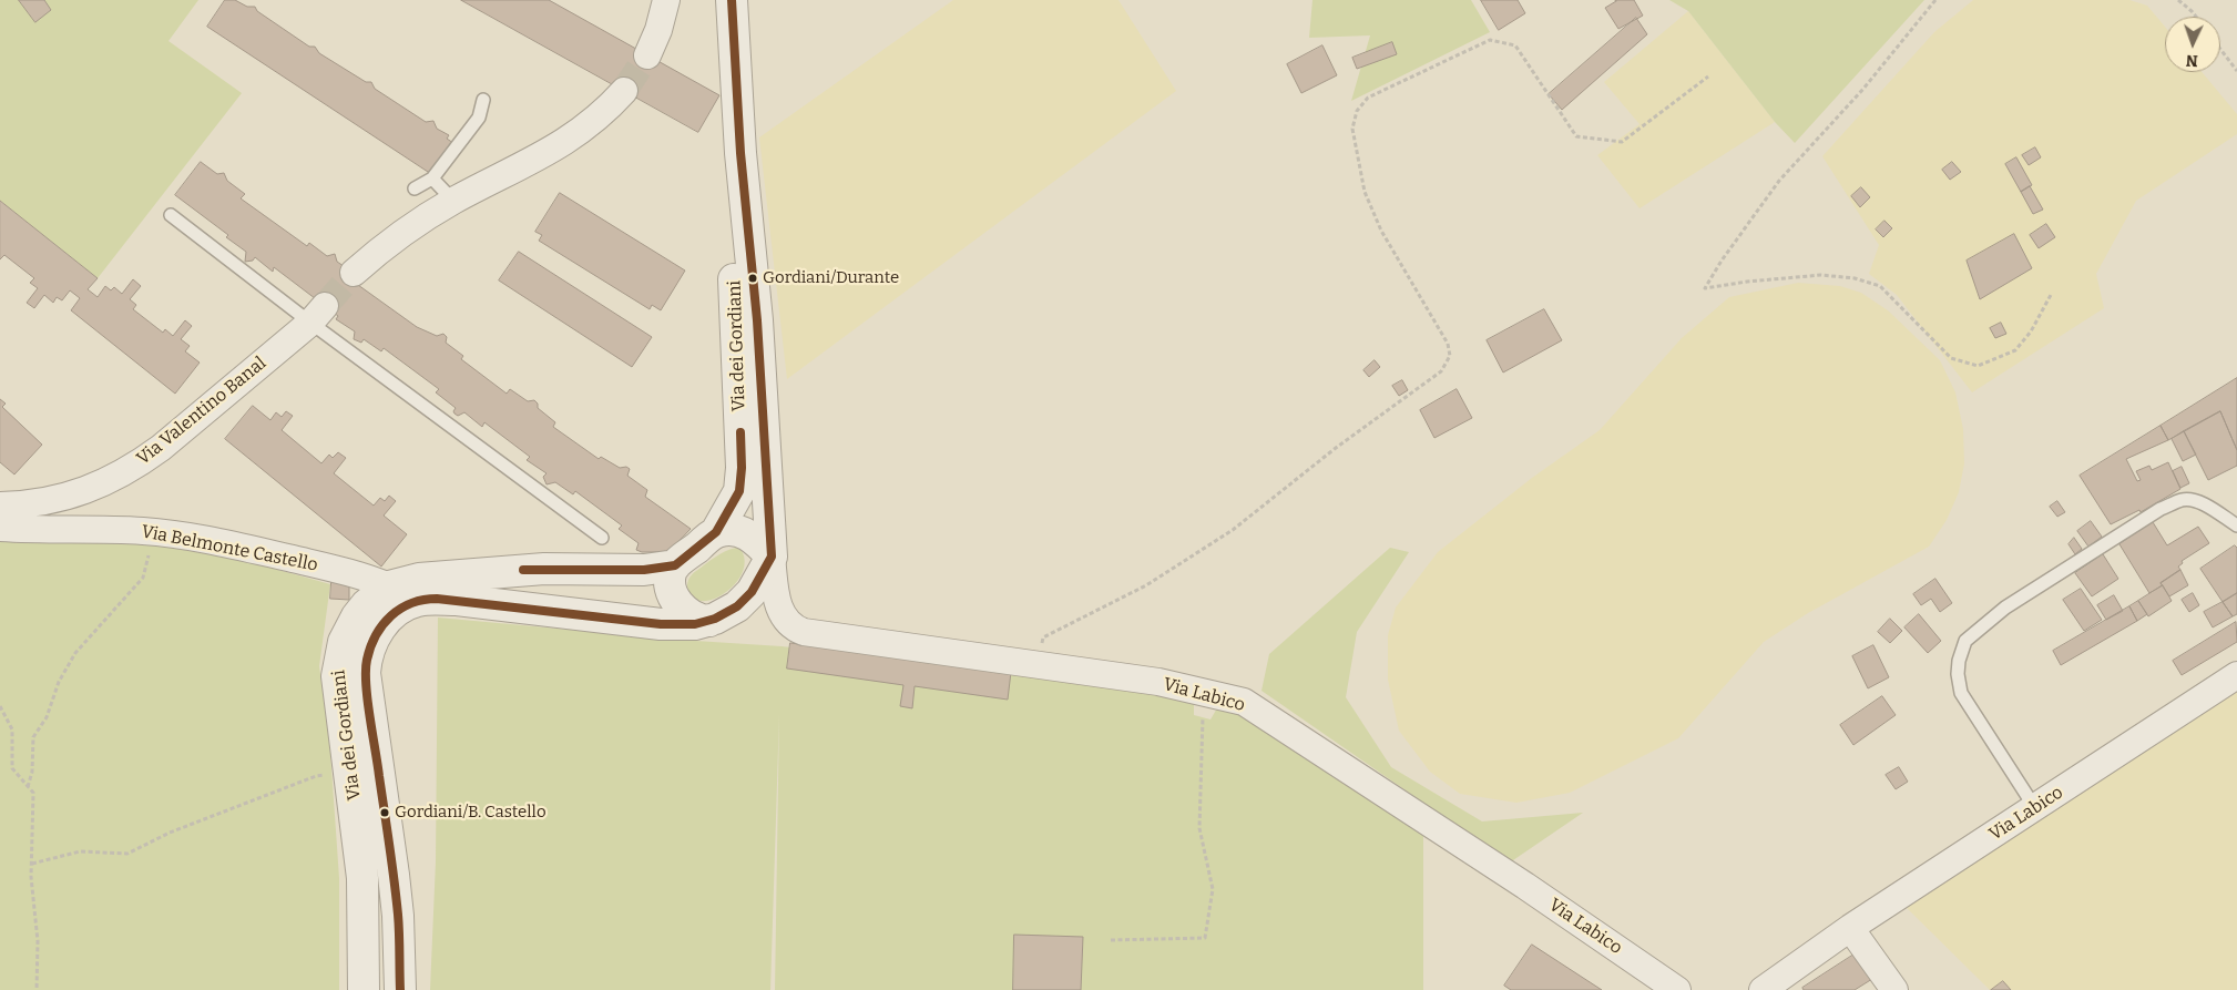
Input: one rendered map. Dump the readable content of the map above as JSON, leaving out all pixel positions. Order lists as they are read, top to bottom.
{
  "streets": {
    "street": [
      "Via dei Gordiani",
      "Via Valentino Banal",
      "Via Belmonte Castello",
      "Via Labico"
    ]
  },
  "crossings": [
    ["Via dei Gordiani", "Via Belmonte Castello"],
    ["Via dei Gordiani", "Via Labico"]
  ],
  "places": ["Gordiani/Durante", "Gordiani/B. Castello"],
  "north": "bottom"
}
